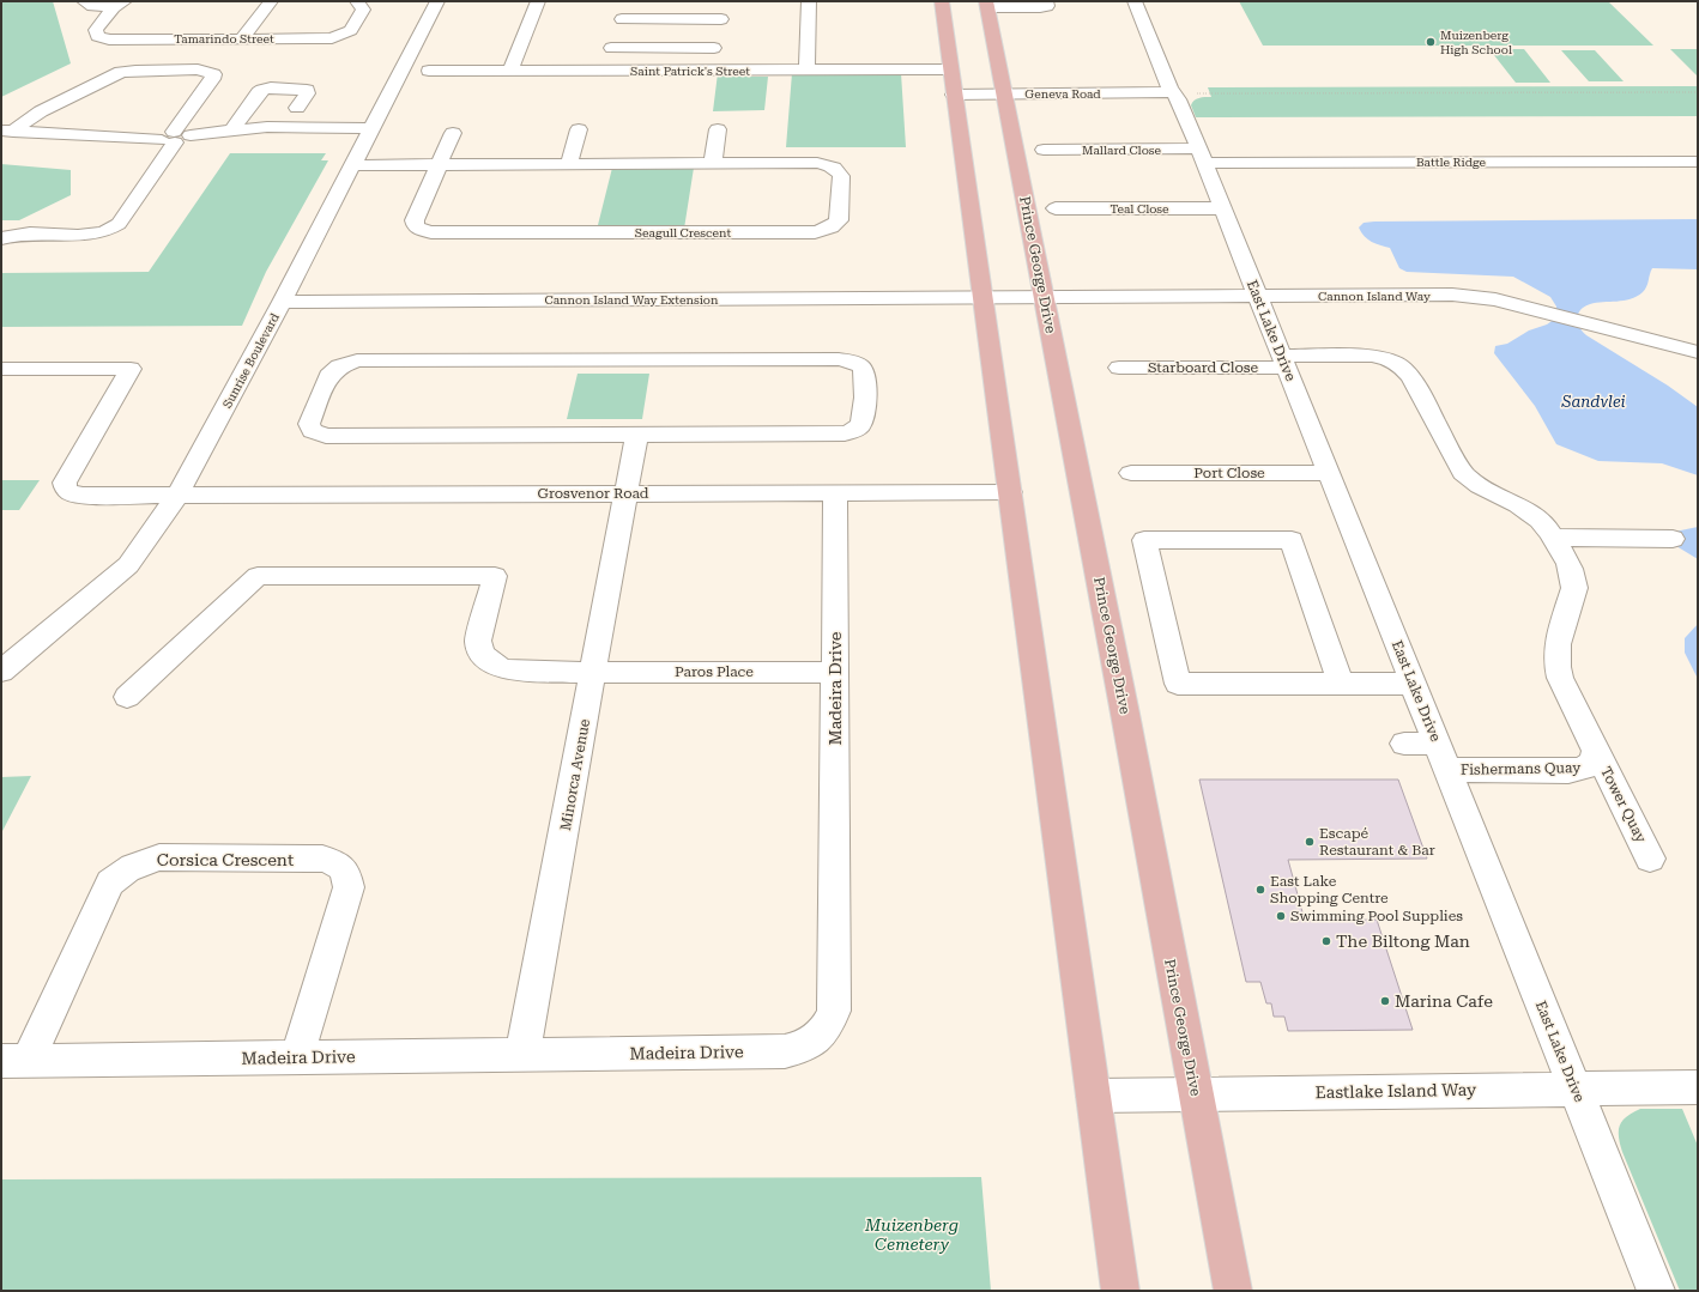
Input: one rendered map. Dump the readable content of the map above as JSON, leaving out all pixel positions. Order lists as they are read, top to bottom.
{
  "streets": {
    "main road": ["Prince George Drive"],
    "street": [
      "Tamarindo Street",
      "Saint Patrick's Street",
      "Geneva Road",
      "Mallard Close",
      "Battle Ridge",
      "Teal Close",
      "Seagull Crescent",
      "Cannon Island Way",
      "Cannon Island Way Extension",
      "East Lake Drive",
      "Sunrise Boulevard",
      "Starboard Close",
      "Port Close",
      "Grosvenor Road",
      "Paros Place",
      "Madeira Drive",
      "Fishermans Quay",
      "Minorca Avenue",
      "Tower Quay",
      "Corsica Crescent",
      "Eastlake Island Way"
    ]
  },
  "crossings": [
    ["Geneva Road", "Prince George Drive"],
    ["Geneva Road", "East Lake Drive"],
    ["Mallard Close", "Battle Ridge"],
    ["Mallard Close", "East Lake Drive"],
    ["Battle Ridge", "East Lake Drive"],
    ["Teal Close", "East Lake Drive"],
    ["Seagull Crescent", "Sunrise Boulevard"],
    ["Prince George Drive", "Cannon Island Way"],
    ["Prince George Drive", "Cannon Island Way Extension"],
    ["Prince George Drive", "Eastlake Island Way"],
    ["Cannon Island Way", "Cannon Island Way Extension"],
    ["Cannon Island Way", "East Lake Drive"],
    ["Cannon Island Way Extension", "Sunrise Boulevard"],
    ["East Lake Drive", "Starboard Close"],
    ["East Lake Drive", "Port Close"],
    ["East Lake Drive", "Fishermans Quay"],
    ["East Lake Drive", "Eastlake Island Way"],
    ["Sunrise Boulevard", "Grosvenor Road"],
    ["Starboard Close", "Fishermans Quay"],
    ["Grosvenor Road", "Madeira Drive"],
    ["Grosvenor Road", "Minorca Avenue"],
    ["Paros Place", "Madeira Drive"],
    ["Paros Place", "Minorca Avenue"],
    ["Madeira Drive", "Minorca Avenue"],
    ["Madeira Drive", "Corsica Crescent"],
    ["Fishermans Quay", "Tower Quay"]
  ],
  "water": ["Sandvlei"],
  "parks": ["Muizenberg Cemetery"],
  "places": [
    "Muizenberg High School",
    "Escapé Restaurant & Bar",
    "East Lake Shopping Centre",
    "Swimming Pool Supplies",
    "The Biltong Man",
    "Marina Cafe"
  ]
}
